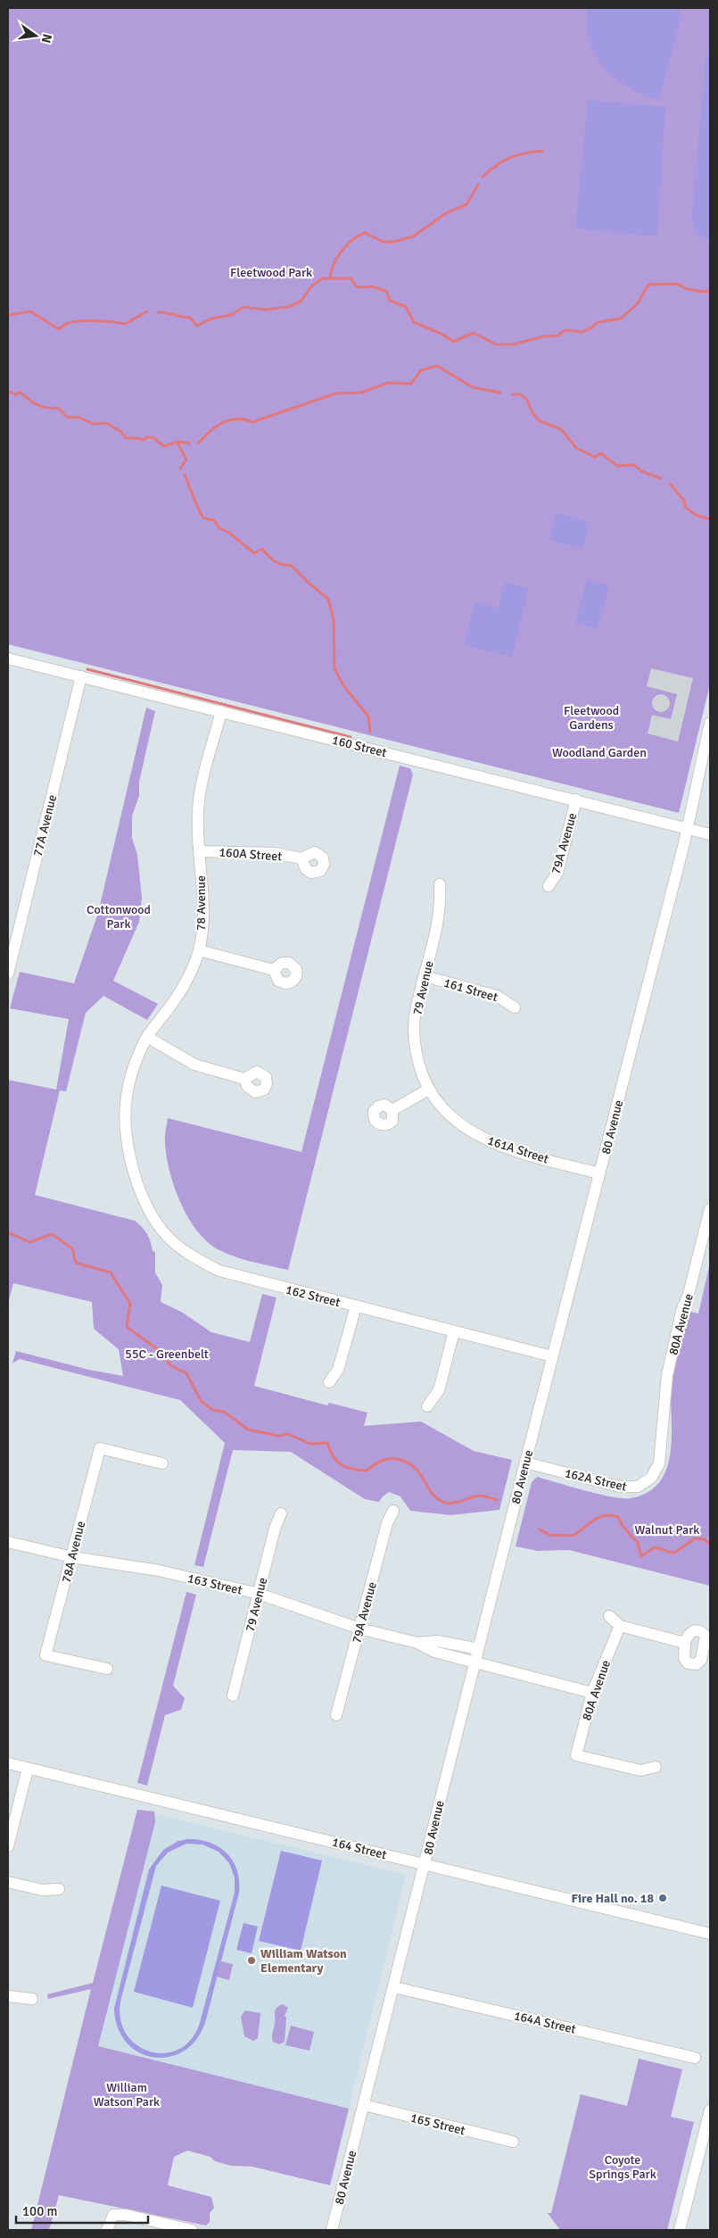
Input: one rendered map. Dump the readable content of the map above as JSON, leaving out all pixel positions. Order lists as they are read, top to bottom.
{
  "streets": {
    "street": [
      "160 Street",
      "77A Avenue",
      "79A Avenue",
      "160A Street",
      "78 Avenue",
      "79 Avenue",
      "161 Street",
      "80 Avenue",
      "161A Street",
      "162 Street",
      "80A Avenue",
      "162A Street",
      "78A Avenue",
      "163 Street",
      "164 Street",
      "164A Street",
      "165 Street"
    ]
  },
  "crossings": [
    ["160 Street", "77A Avenue"],
    ["160 Street", "79A Avenue"],
    ["160 Street", "78 Avenue"],
    ["160 Street", "80 Avenue"],
    ["79A Avenue", "163 Street"],
    ["160A Street", "78 Avenue"],
    ["78 Avenue", "162 Street"],
    ["79 Avenue", "161 Street"],
    ["79 Avenue", "161A Street"],
    ["79 Avenue", "163 Street"],
    ["80 Avenue", "161A Street"],
    ["80 Avenue", "162 Street"],
    ["80 Avenue", "162A Street"],
    ["80 Avenue", "163 Street"],
    ["80 Avenue", "164 Street"],
    ["80 Avenue", "164A Street"],
    ["80 Avenue", "165 Street"],
    ["80A Avenue", "162A Street"],
    ["80A Avenue", "163 Street"],
    ["78A Avenue", "163 Street"]
  ],
  "parks": [
    "Fleetwood Park",
    "Fleetwood Gardens",
    "Woodland Garden",
    "Cottonwood Park",
    "55C - Greenbelt",
    "Walnut Park",
    "William Watson Park",
    "Coyote Springs Park"
  ],
  "places": ["Fire Hall no. 18", "William Watson Elementary"],
  "scale_bar": "100 m",
  "north": "right"
}
